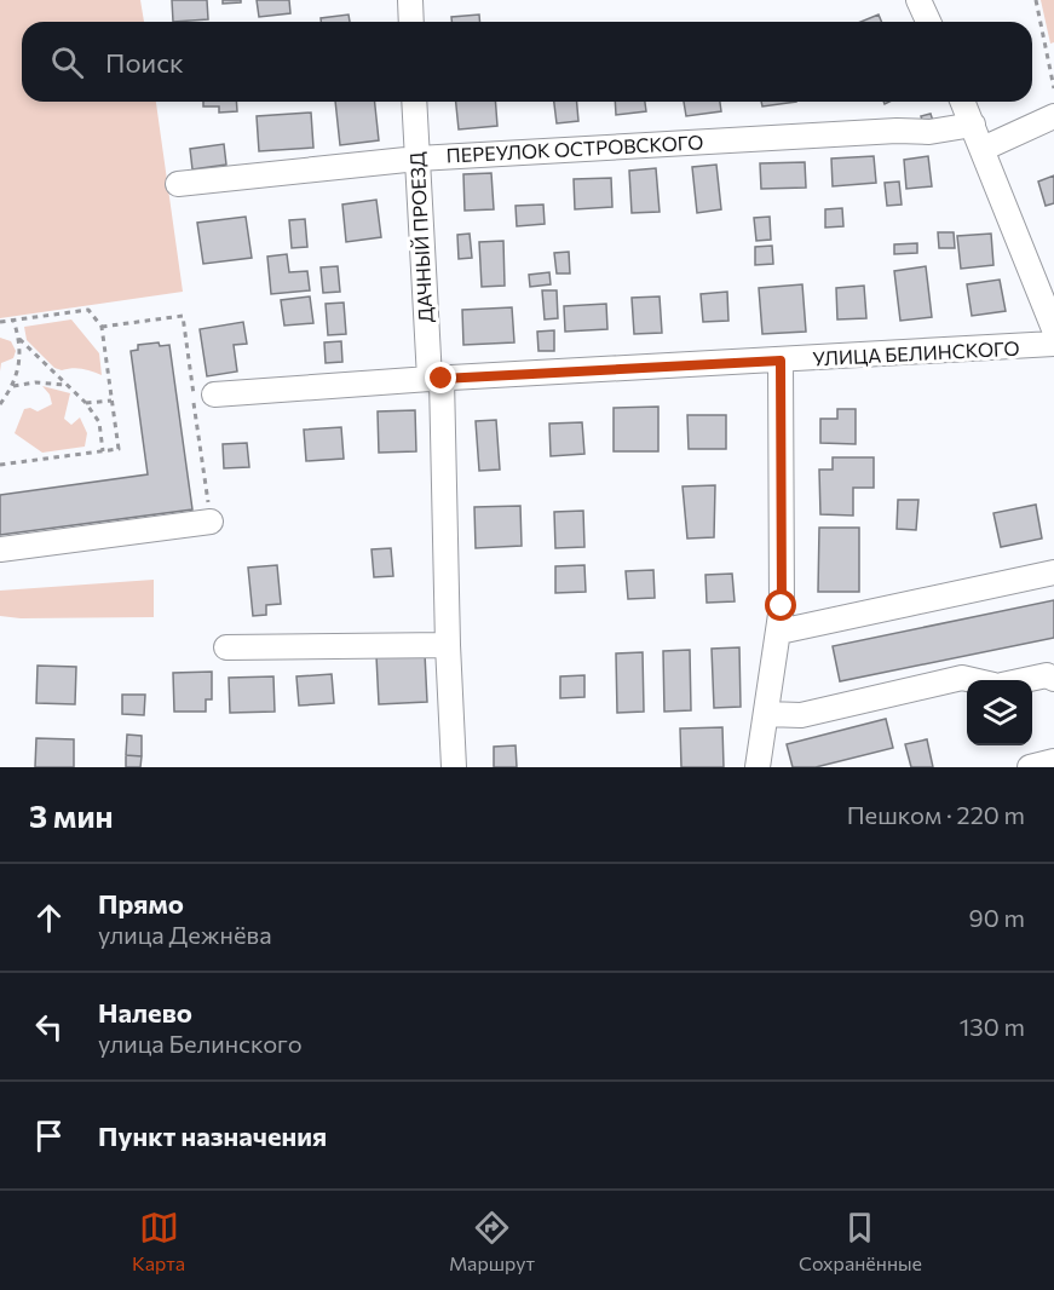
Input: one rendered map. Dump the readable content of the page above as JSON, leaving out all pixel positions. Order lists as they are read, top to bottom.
{
  "streets": {
    "street": ["ПЕРЕУЛОК ОСТРОВСКОГО", "ДАЧНЫЙ ПРОЕЗД", "УЛИЦА БЕЛИНСКОГО"]
  },
  "crossings": [
    ["ПЕРЕУЛОК ОСТРОВСКОГО", "ДАЧНЫЙ ПРОЕЗД"],
    ["ДАЧНЫЙ ПРОЕЗД", "УЛИЦА БЕЛИНСКОГО"]
  ],
  "page": {
    "search": "Поиск",
    "heading": ["3 мин", "Пешком · 220 m"],
    "list": [
      ["Прямо", "улица Дежнёва", "90 m"],
      ["Налево", "улица Белинского", "130 m"],
      "Пункт назначения"
    ],
    "nav": ["Карта", "Маршрут", "Сохранённые"]
  }
}
